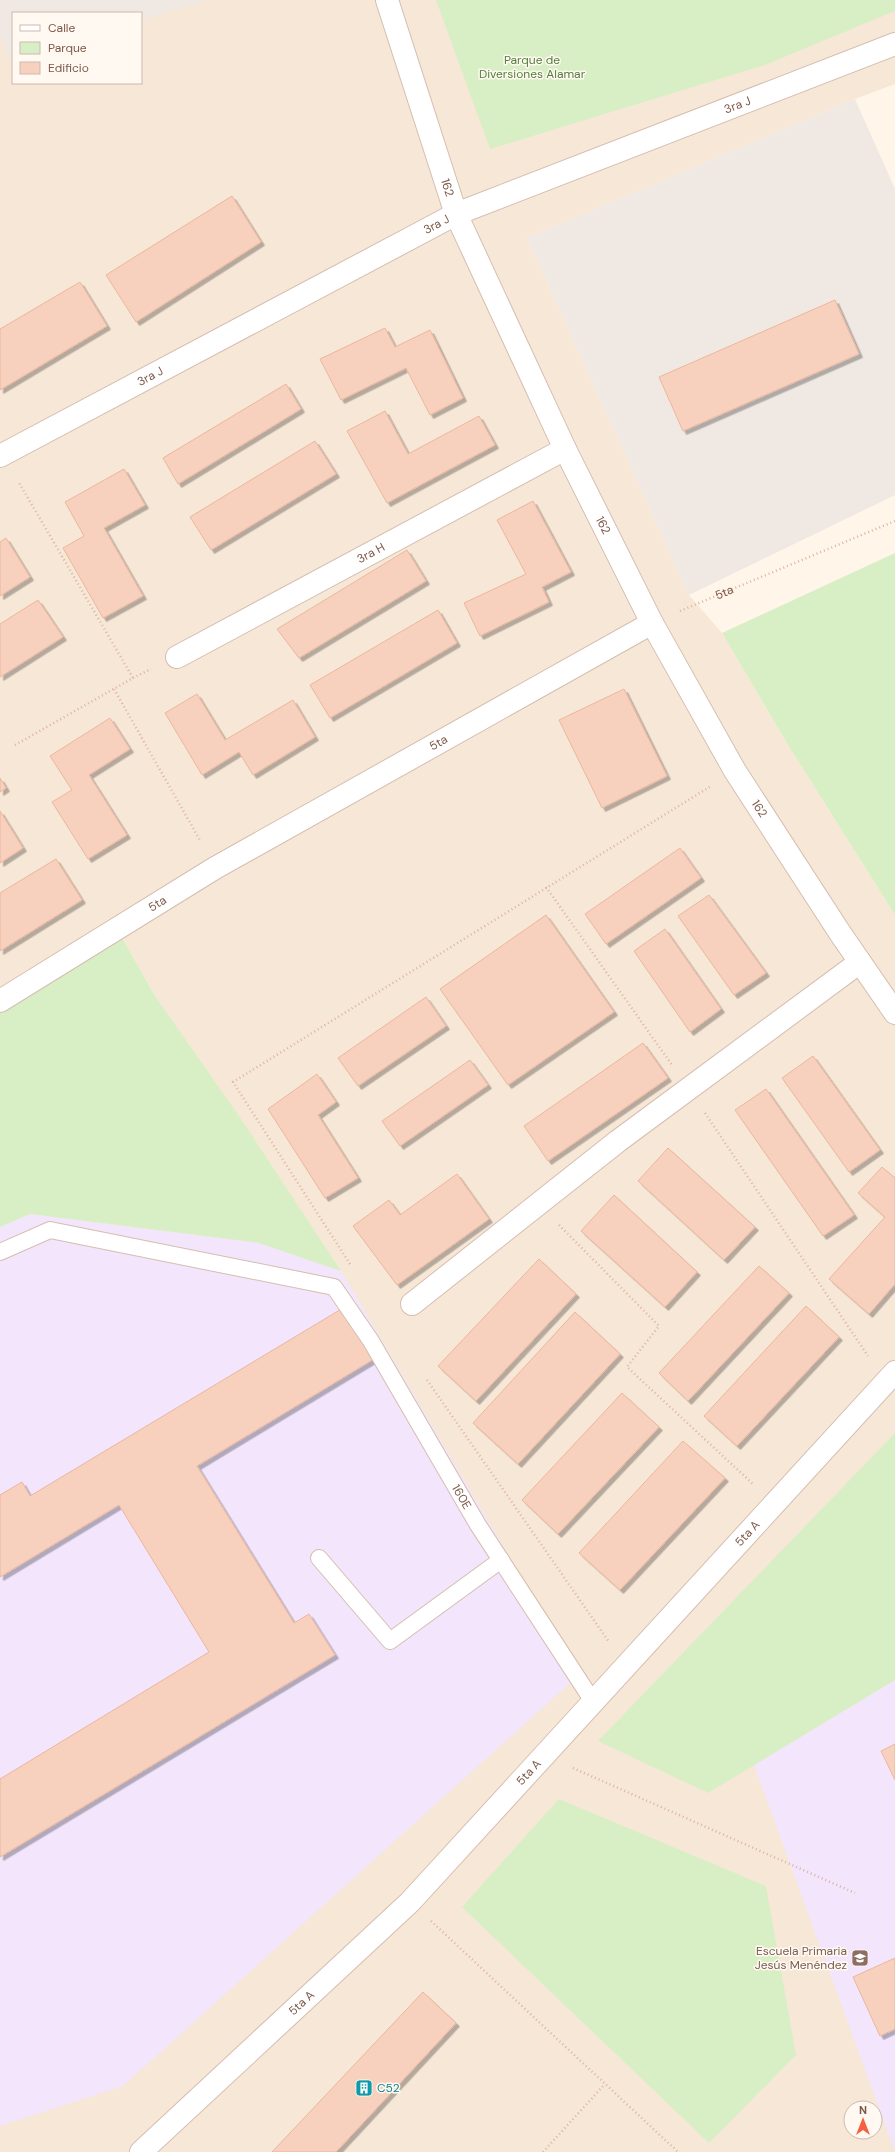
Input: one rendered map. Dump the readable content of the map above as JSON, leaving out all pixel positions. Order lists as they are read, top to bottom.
{
  "streets": {
    "street": [
      "3ra J",
      "162",
      "3ra H",
      "5ta",
      "5ta A"
    ],
    "lane": ["160E"]
  },
  "crossings": [
    ["3ra J", "162"],
    ["162", "3ra H"],
    ["162", "5ta"],
    ["160E", "5ta A"]
  ],
  "parks": ["Parque de Diversiones Alamar"],
  "places": {
    "school or university": ["Escuela Primaria Jesús Menéndez"],
    "building": ["C52"]
  },
  "legend": ["Calle", "Parque", "Edificio"],
  "north": "top"
}
